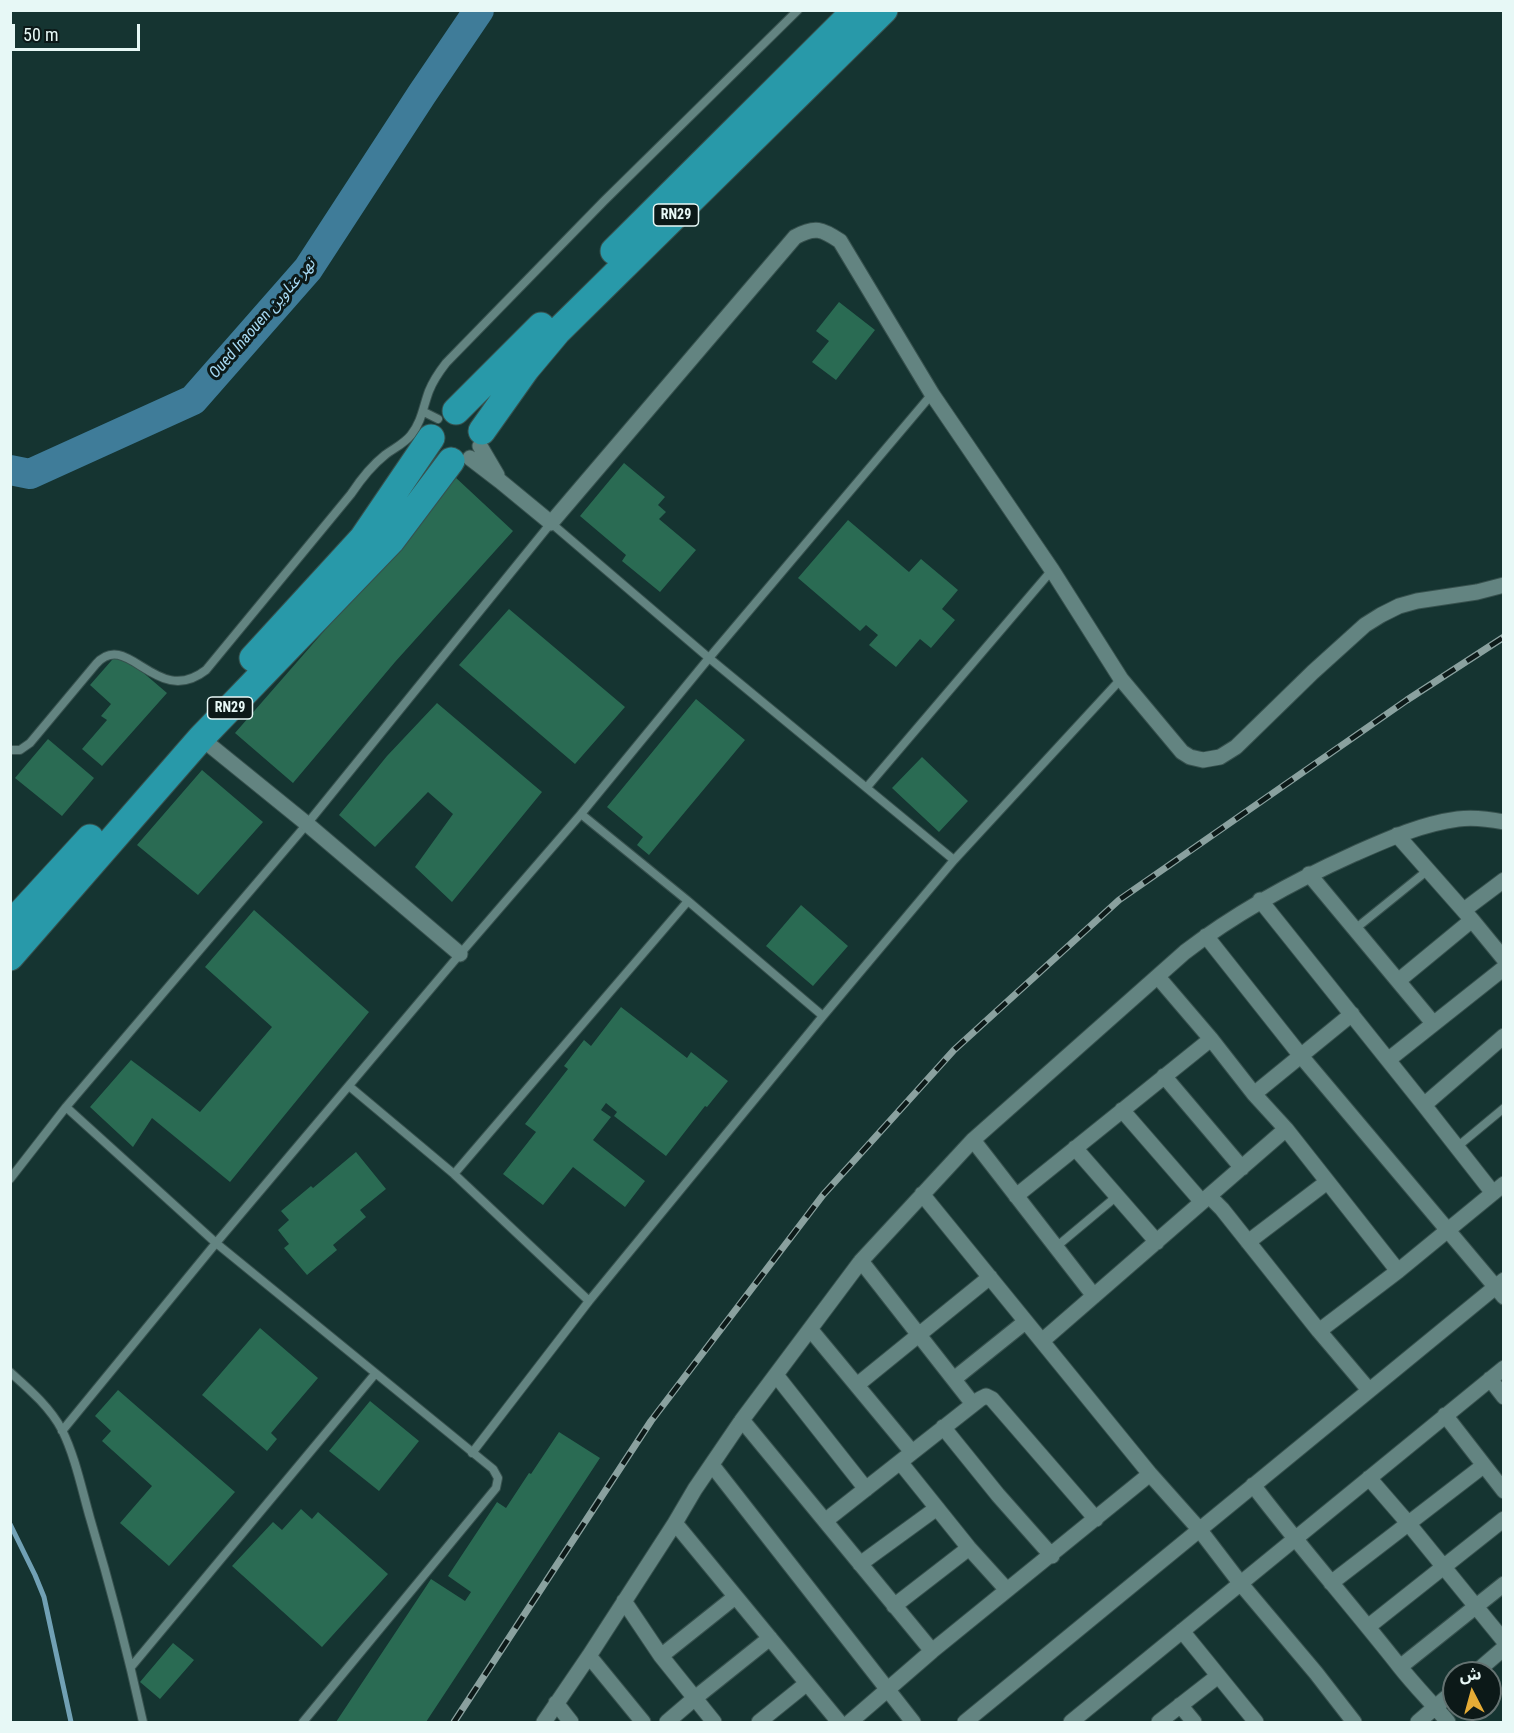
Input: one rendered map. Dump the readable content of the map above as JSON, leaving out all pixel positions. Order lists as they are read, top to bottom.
{
  "streets": {
    "highway": ["RN29"]
  },
  "water": ["Oued Inaouen نهر عناوين"],
  "scale_bar": "50 m",
  "north": "top"
}
